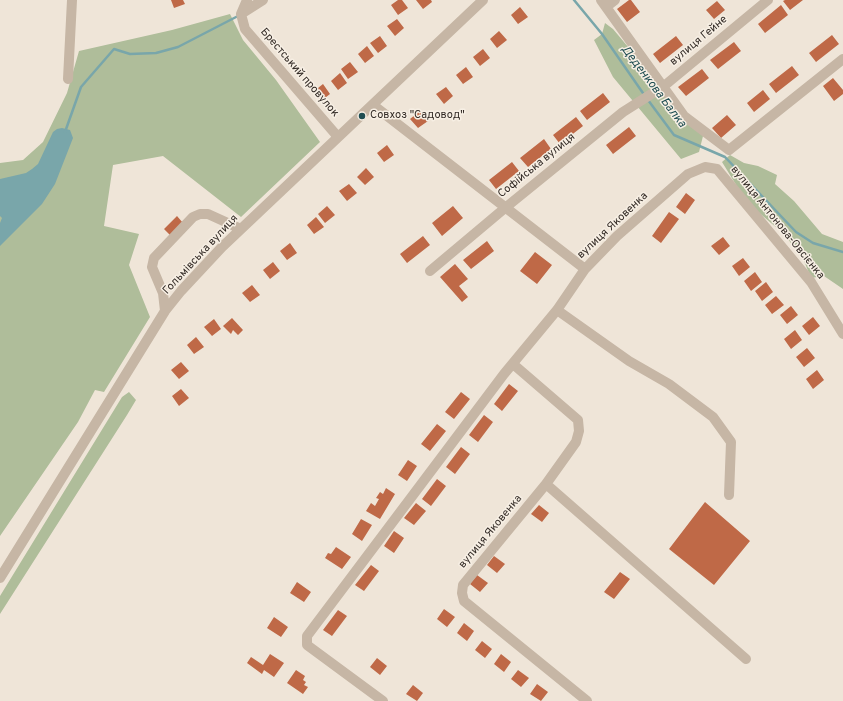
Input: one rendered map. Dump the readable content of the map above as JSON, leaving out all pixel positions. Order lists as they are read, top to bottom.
{
  "streets": {
    "street": [
      "вулиця Гейне",
      "Брестський провулок",
      "Софійська вулиця",
      "вулиця Антонова-Овсієнка",
      "вулиця Яковенка",
      "Гольмівська вулиця"
    ]
  },
  "crossings": [
    ["вулиця Гейне", "Софійська вулиця"],
    ["Брестський провулок", "Гольмівська вулиця"],
    ["вулиця Антонова-Овсієнка", "вулиця Яковенка"]
  ],
  "water": ["Деденкова Балка"],
  "places": ["Совхоз \"Садовод\""]
}
